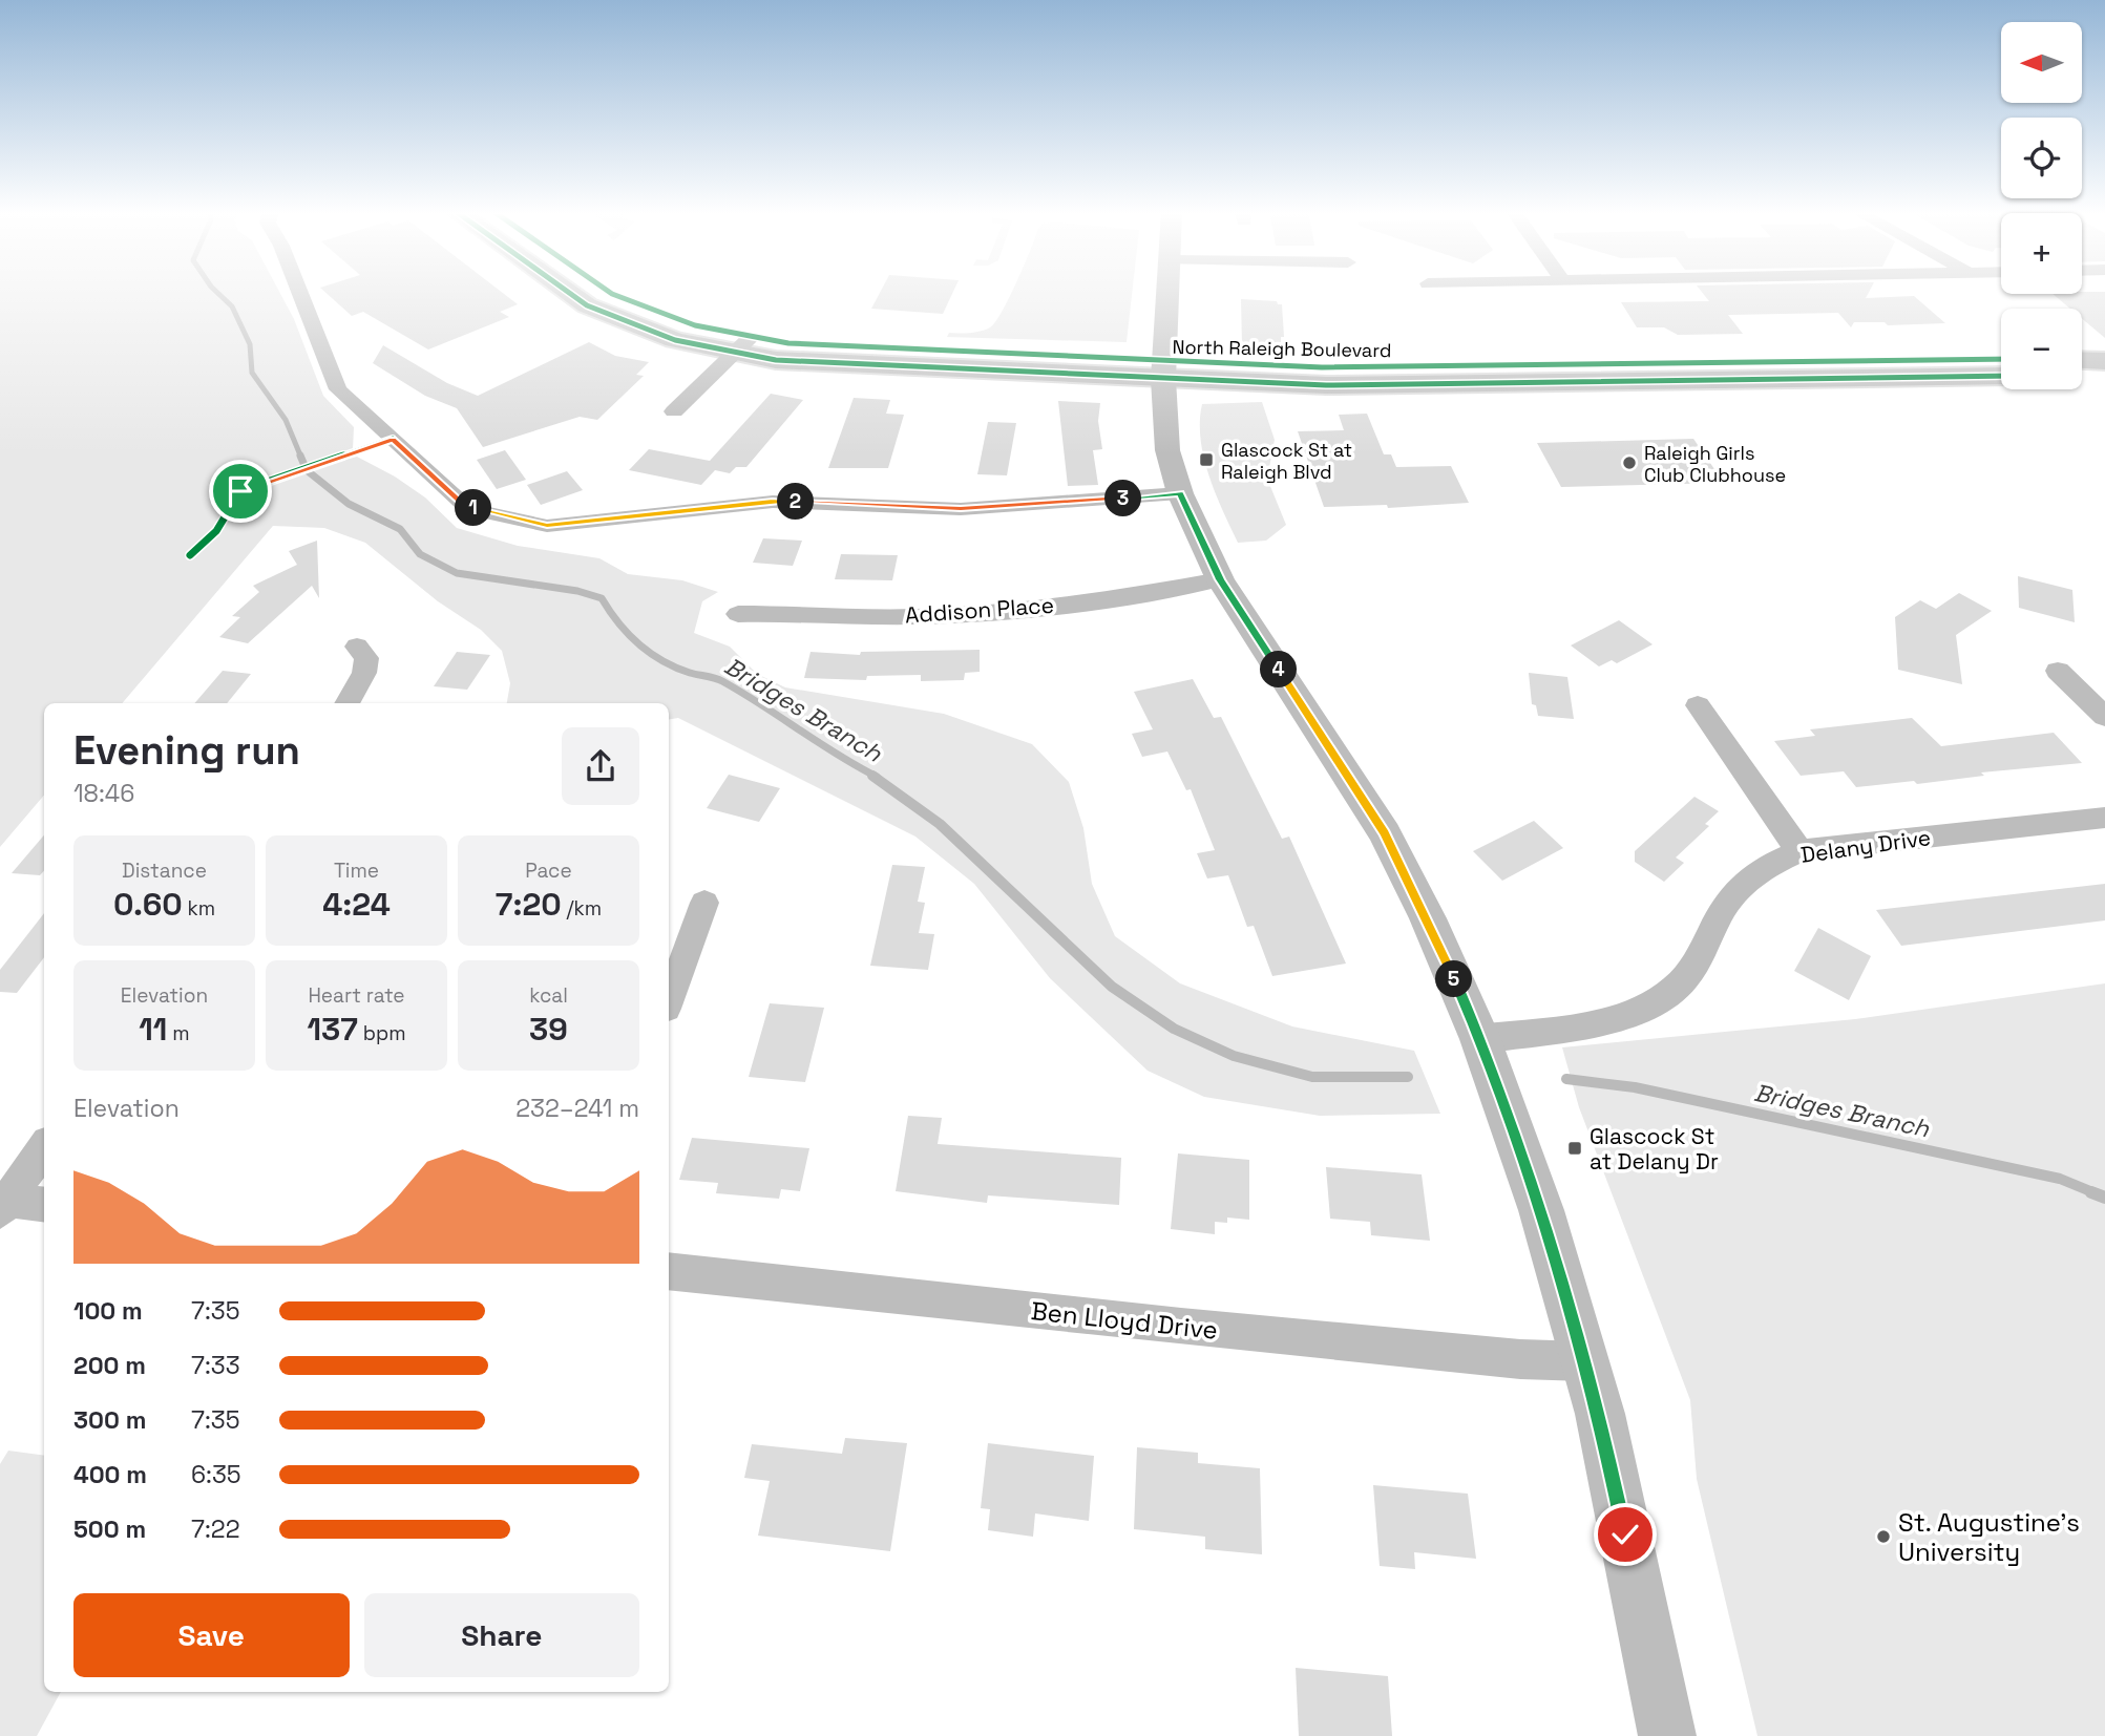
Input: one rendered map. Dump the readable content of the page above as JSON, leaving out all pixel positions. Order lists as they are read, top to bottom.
{
  "streets": {
    "main road": ["North Raleigh Boulevard"],
    "street": ["Addison Place", "Delany Drive", "Ben Lloyd Drive"]
  },
  "water": ["Bridges Branch"],
  "places": {
    "transit": ["Glascock St at Raleigh Blvd", "Glascock St at Delany Dr"],
    "other": ["Raleigh Girls Club Clubhouse", "St. Augustine's University"]
  },
  "north": "left",
  "page": {
    "map_buttons": ["+", "−"],
    "pins": [
      "3",
      "2",
      "1",
      "4",
      "5"
    ],
    "heading": ["Evening run", "18:46"],
    "stats": [
      ["Distance", "0.60 km"],
      ["Time", "4:24"],
      ["Pace", "7:20 /km"],
      ["Elevation", "11 m"],
      ["Heart rate", "137 bpm"],
      ["kcal", "39"]
    ],
    "chart": ["Elevation", "232–241 m"],
    "list": [
      {
        "name": "100 m",
        "note": "7:35"
      },
      {
        "name": "200 m",
        "note": "7:33"
      },
      {
        "name": "300 m",
        "note": "7:35"
      },
      {
        "name": "400 m",
        "note": "6:35"
      },
      {
        "name": "500 m",
        "note": "7:22"
      }
    ],
    "buttons": ["Save", "Share"]
  }
}
